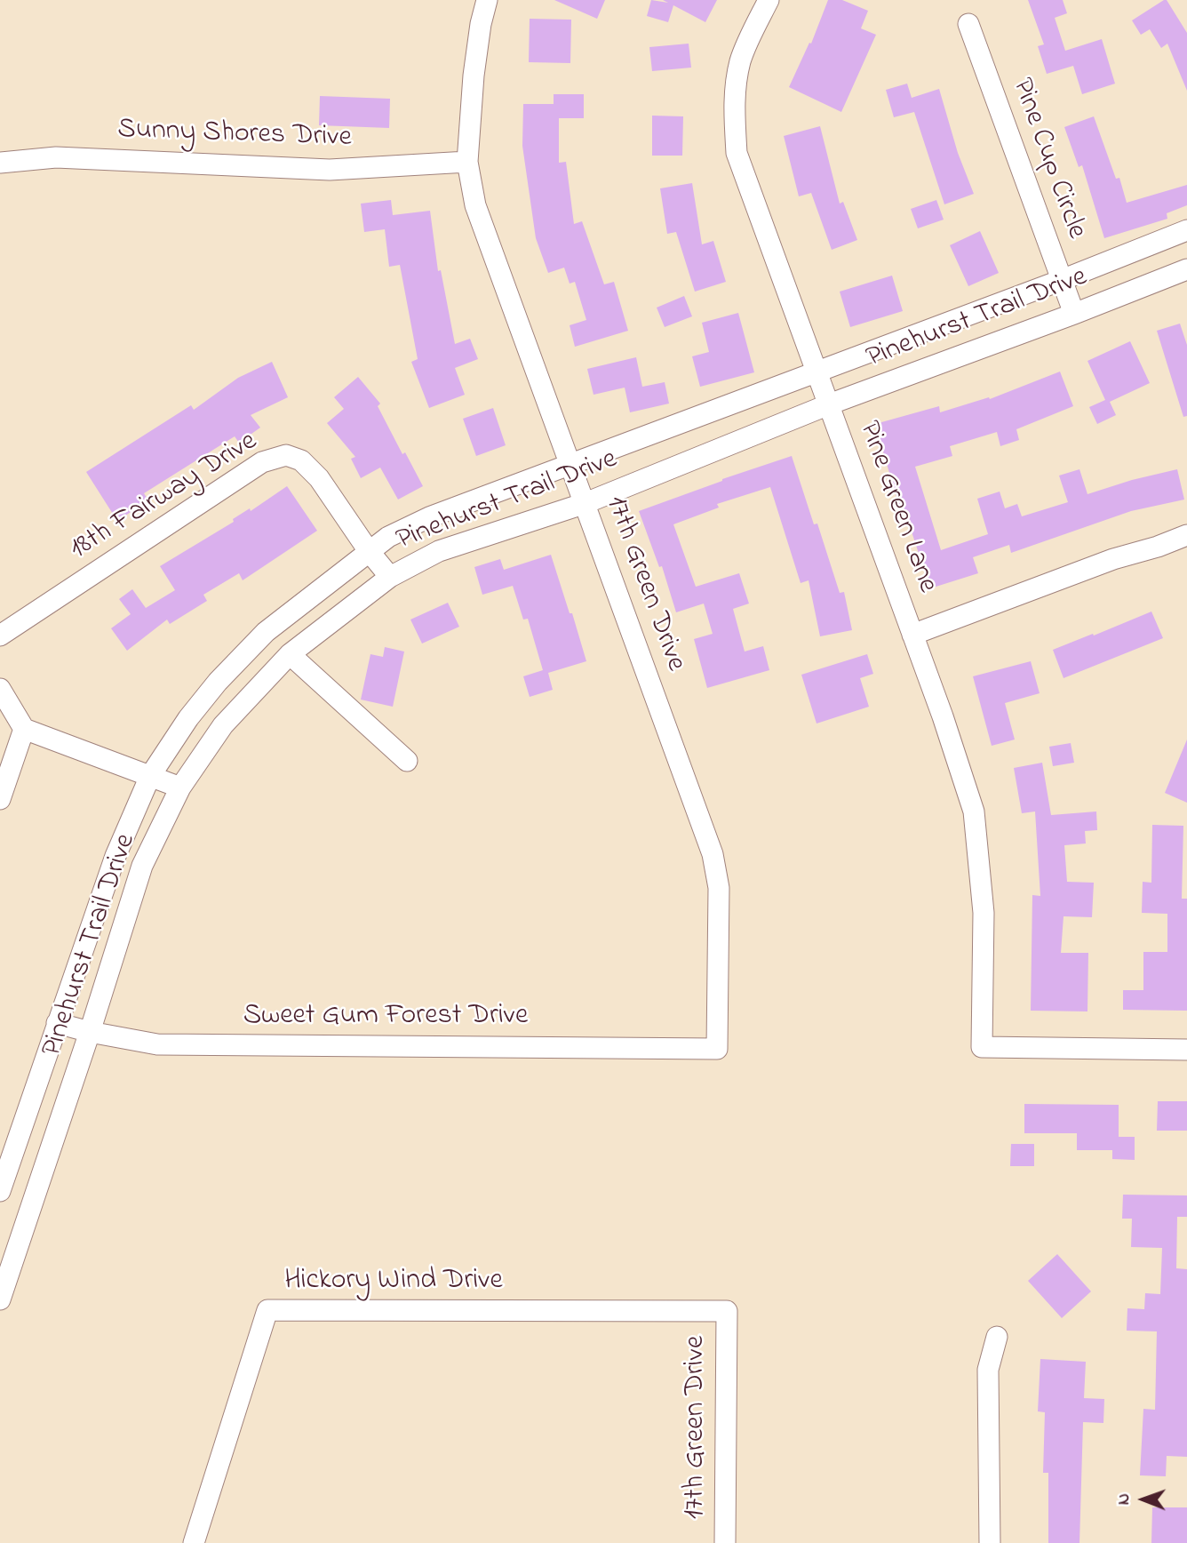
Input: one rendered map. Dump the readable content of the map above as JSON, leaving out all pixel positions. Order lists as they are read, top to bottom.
{
  "streets": {
    "street": [
      "Sunny Shores Drive",
      "Pine Cup Circle",
      "Pinehurst Trail Drive",
      "18th Fairway Drive",
      "Pine Green Lane",
      "17th Green Drive",
      "Sweet Gum Forest Drive",
      "Hickory Wind Drive"
    ]
  },
  "crossings": [
    ["Sunny Shores Drive", "17th Green Drive"],
    ["Pine Cup Circle", "Pinehurst Trail Drive"],
    ["Pinehurst Trail Drive", "18th Fairway Drive"],
    ["Pinehurst Trail Drive", "Pine Green Lane"],
    ["Pinehurst Trail Drive", "17th Green Drive"],
    ["Pinehurst Trail Drive", "Sweet Gum Forest Drive"],
    ["17th Green Drive", "Sweet Gum Forest Drive"],
    ["17th Green Drive", "Hickory Wind Drive"]
  ],
  "north": "left"
}
